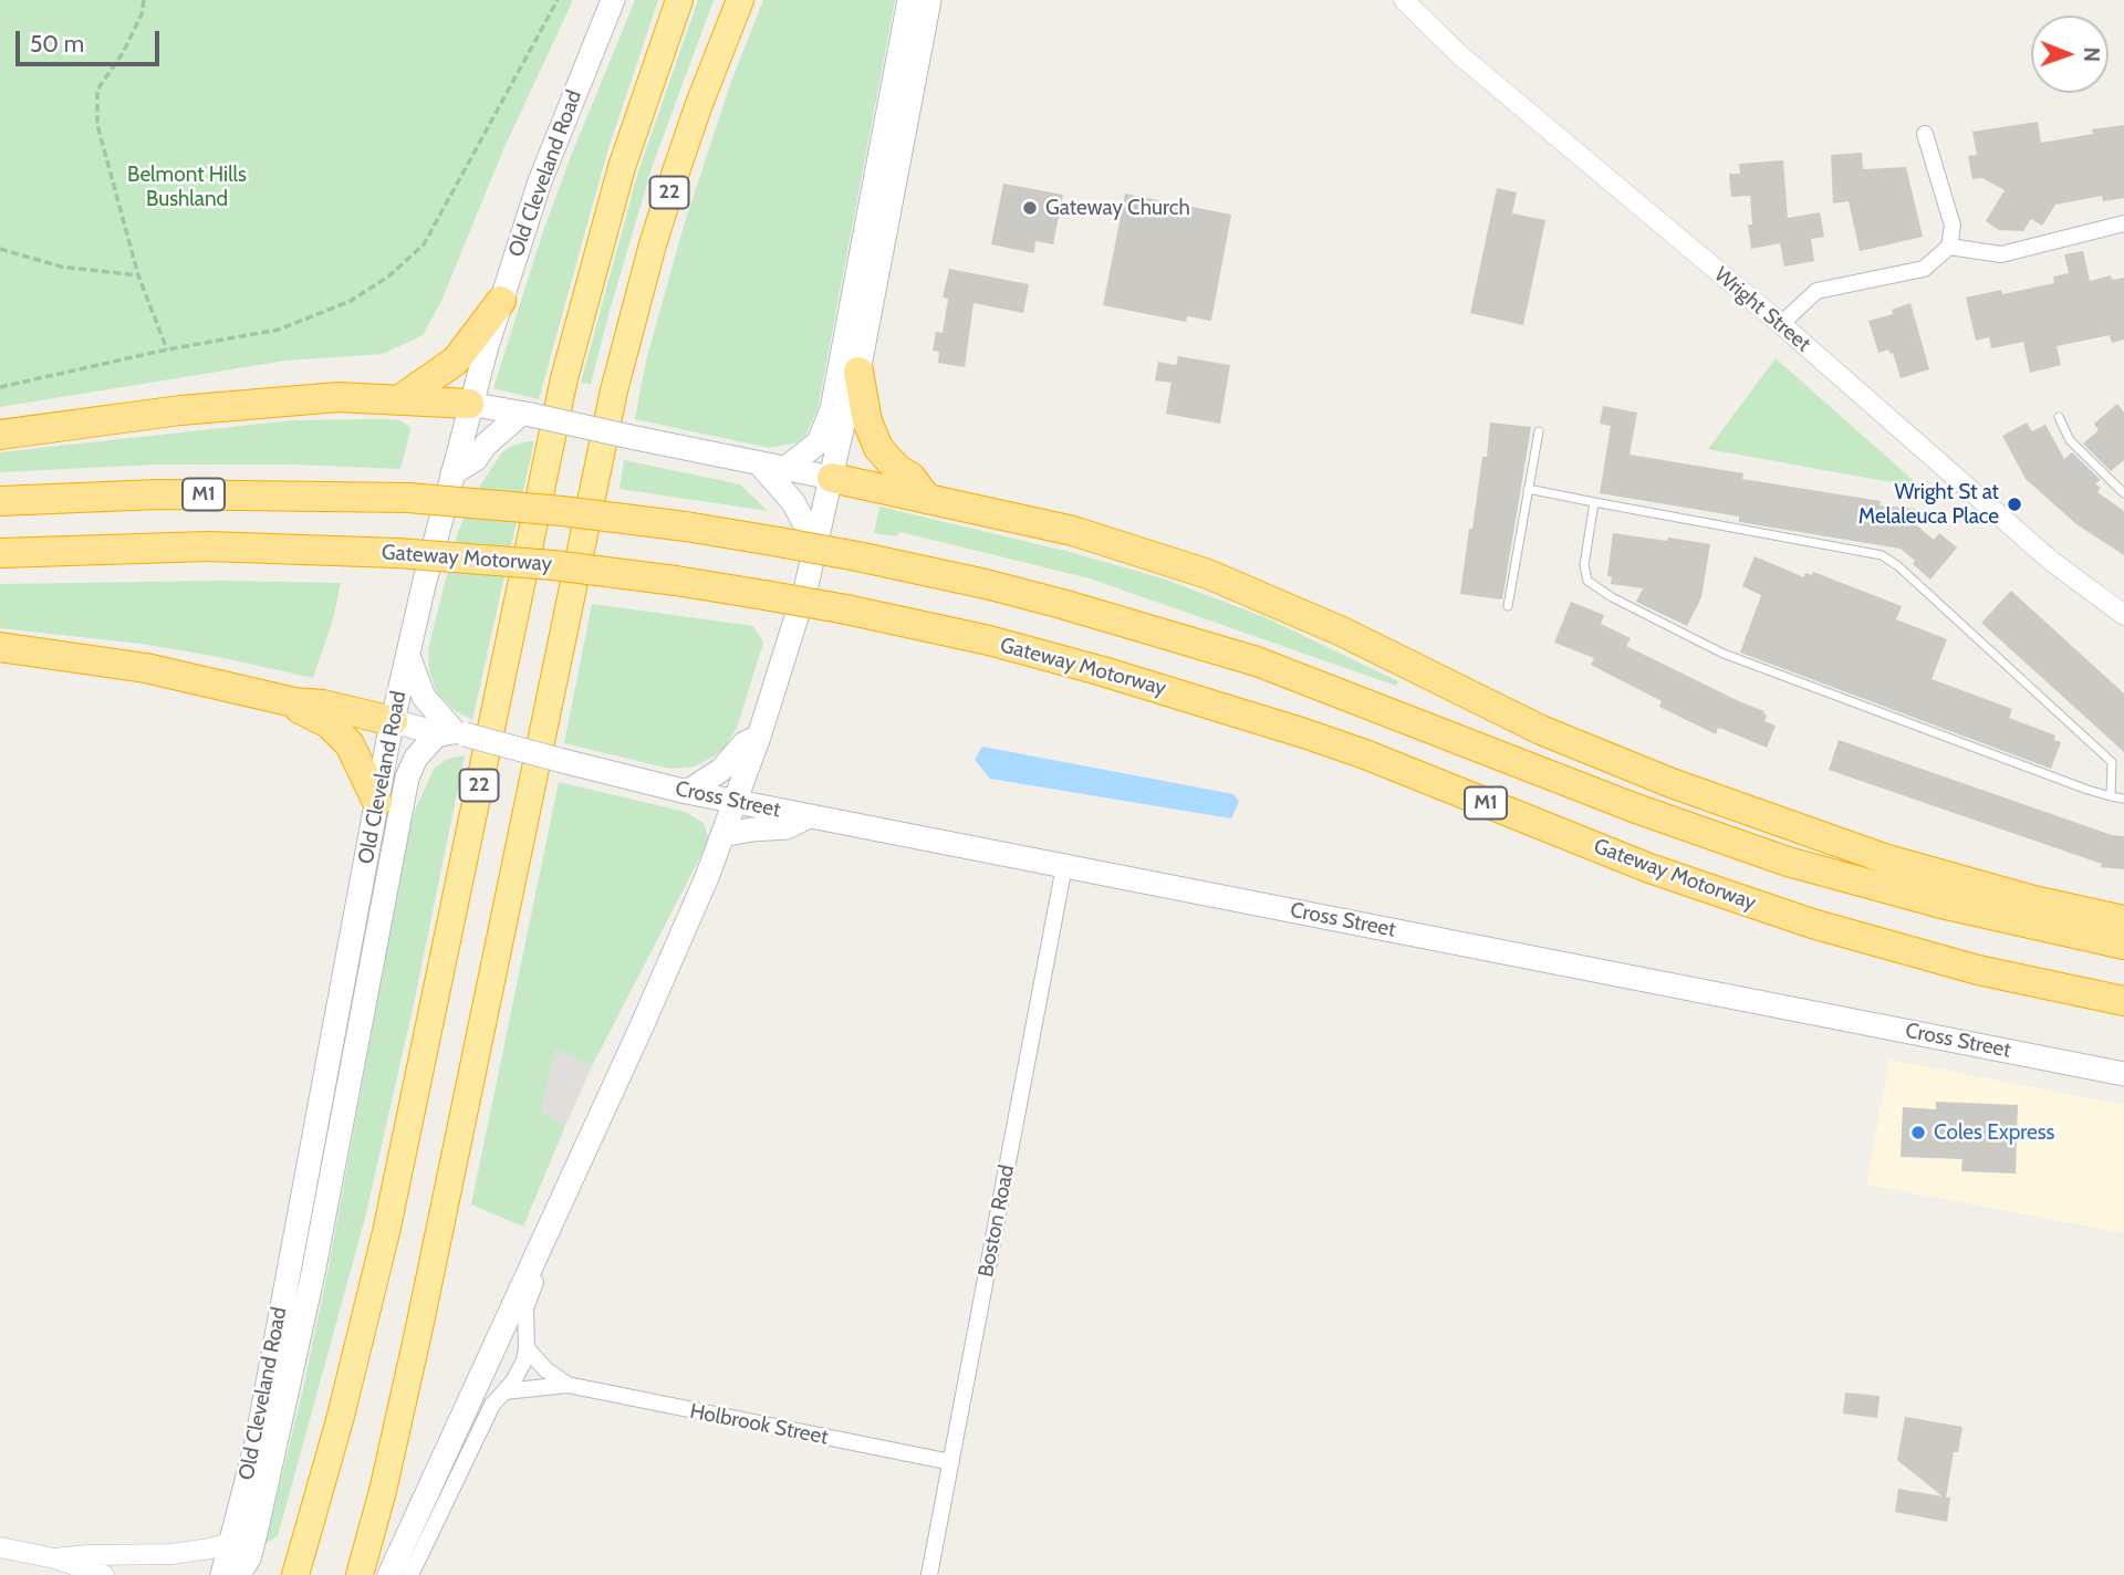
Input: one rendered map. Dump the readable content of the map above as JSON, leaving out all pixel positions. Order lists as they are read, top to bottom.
{
  "streets": {
    "highway": ["22", "M1", "Gateway Motorway"],
    "main road": ["Old Cleveland Road", "Cross Street"],
    "street": ["Wright Street", "Boston Road", "Holbrook Street"]
  },
  "crossings": [
    ["Old Cleveland Road", "Cross Street"],
    ["Cross Street", "Boston Road"],
    ["Boston Road", "Holbrook Street"]
  ],
  "parks": ["Belmont Hills Bushland"],
  "places": ["Gateway Church", "Wright St at Melaleuca Place", "Coles Express"],
  "scale_bar": "50 m",
  "north": "right"
}
